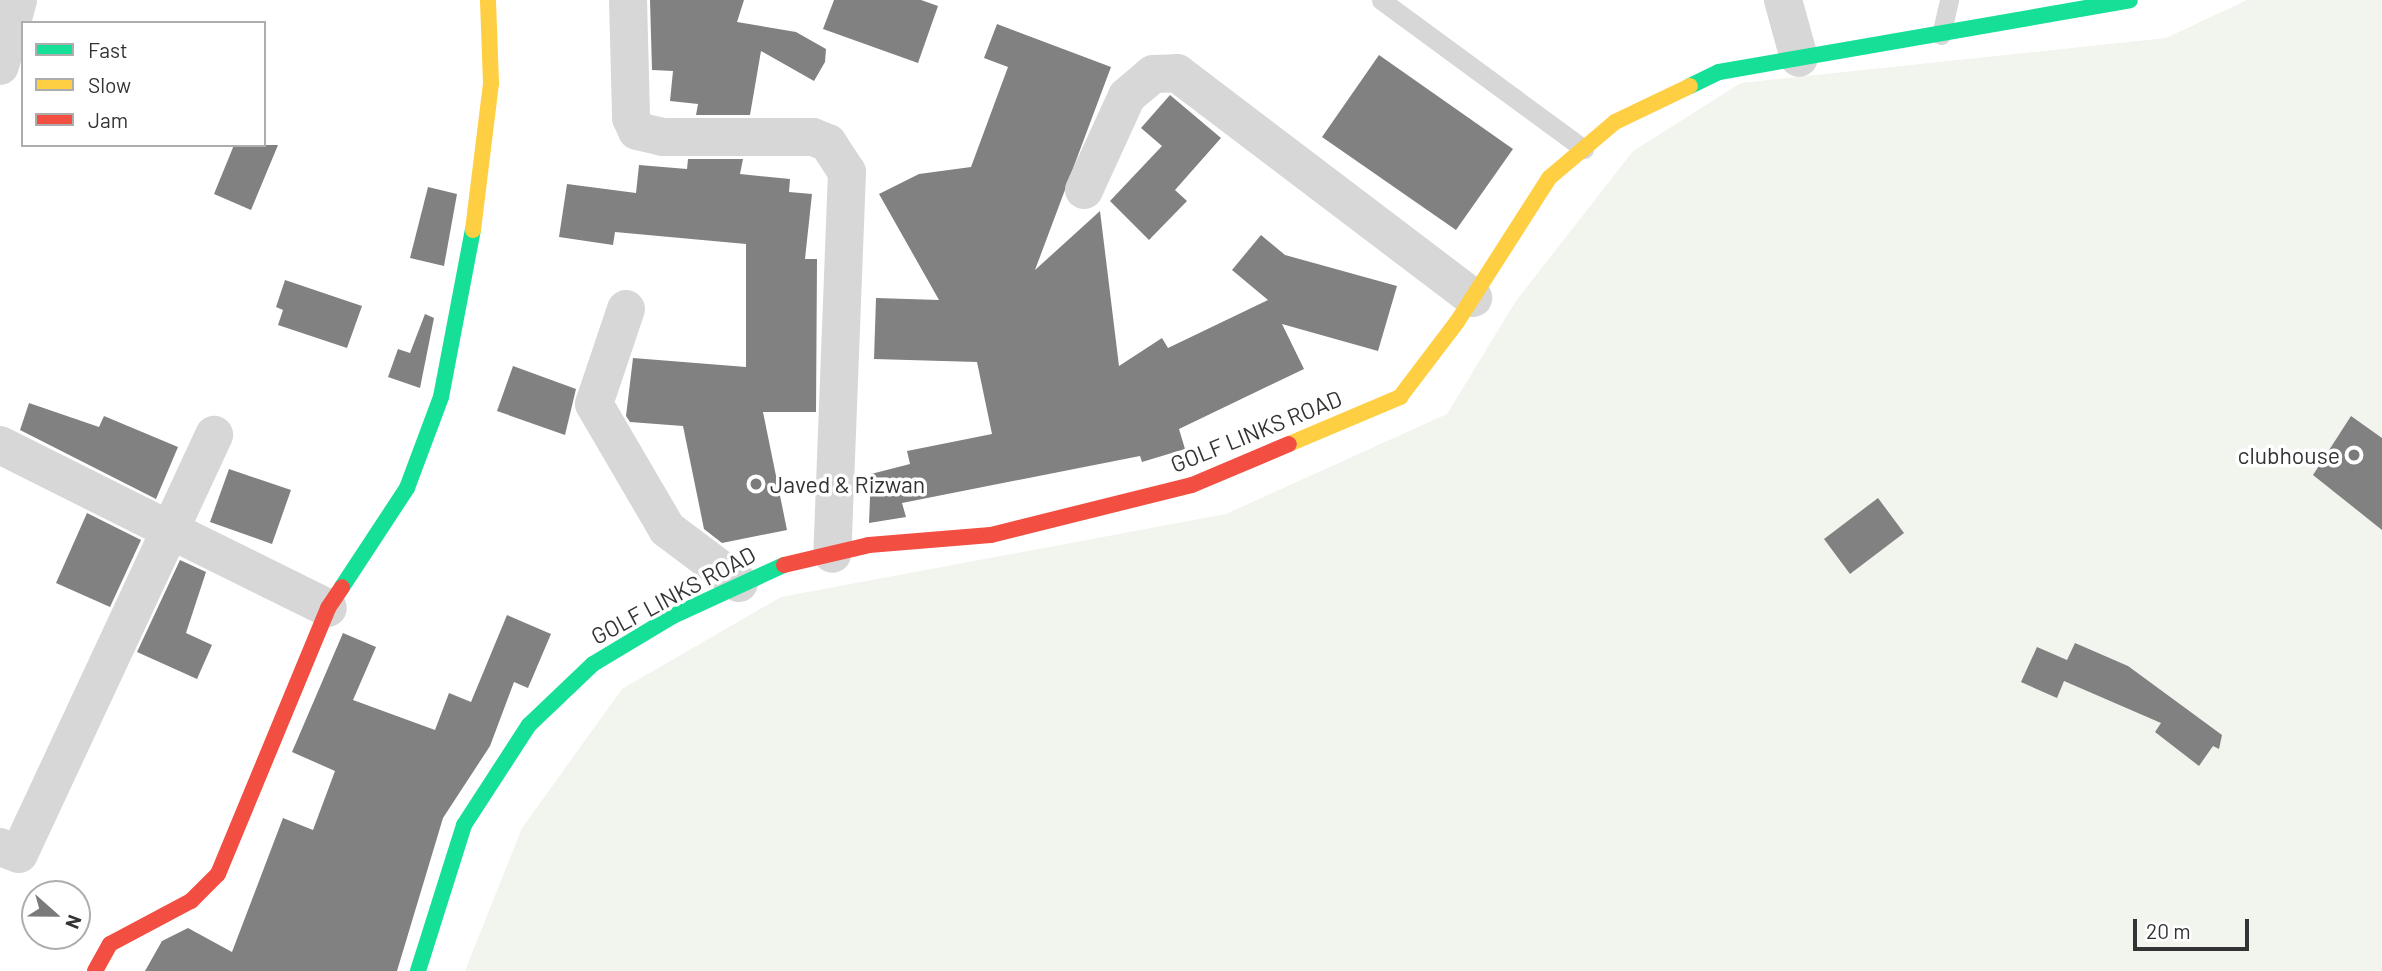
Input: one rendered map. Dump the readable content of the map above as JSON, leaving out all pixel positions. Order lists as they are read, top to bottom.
{
  "streets": {
    "street": ["GOLF LINKS ROAD"]
  },
  "places": ["clubhouse", "Javed & Rizwan"],
  "legend": ["Fast", "Slow", "Jam"],
  "scale_bar": "20 m",
  "north": "right"
}
